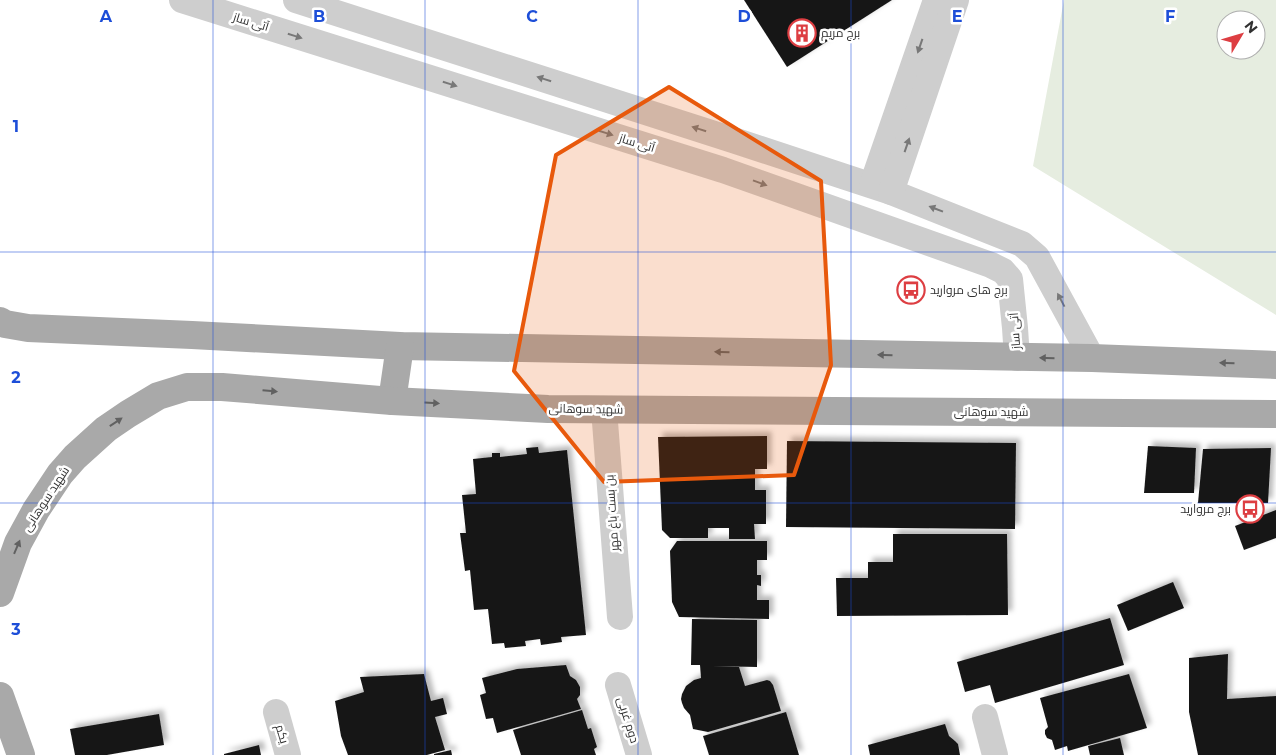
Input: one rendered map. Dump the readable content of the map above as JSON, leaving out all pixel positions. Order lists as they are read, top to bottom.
{
  "streets": {
    "main road": ["شهید سوهانی"],
    "street": [
      "آتی ساز",
      "بن بست باغ مهر",
      "دوم غربی",
      "یکم"
    ]
  },
  "crossings": [
    ["شهید سوهانی", "بن بست باغ مهر"]
  ],
  "places": {
    "building": ["برج مریم"],
    "bus stop": ["برج های مروارید", "برج مروارید"]
  },
  "north": "top right",
  "grid": {
    "columns": [
      "A",
      "B",
      "C",
      "D",
      "E",
      "F"
    ],
    "rows": ["1", "2", "3"]
  }
}
